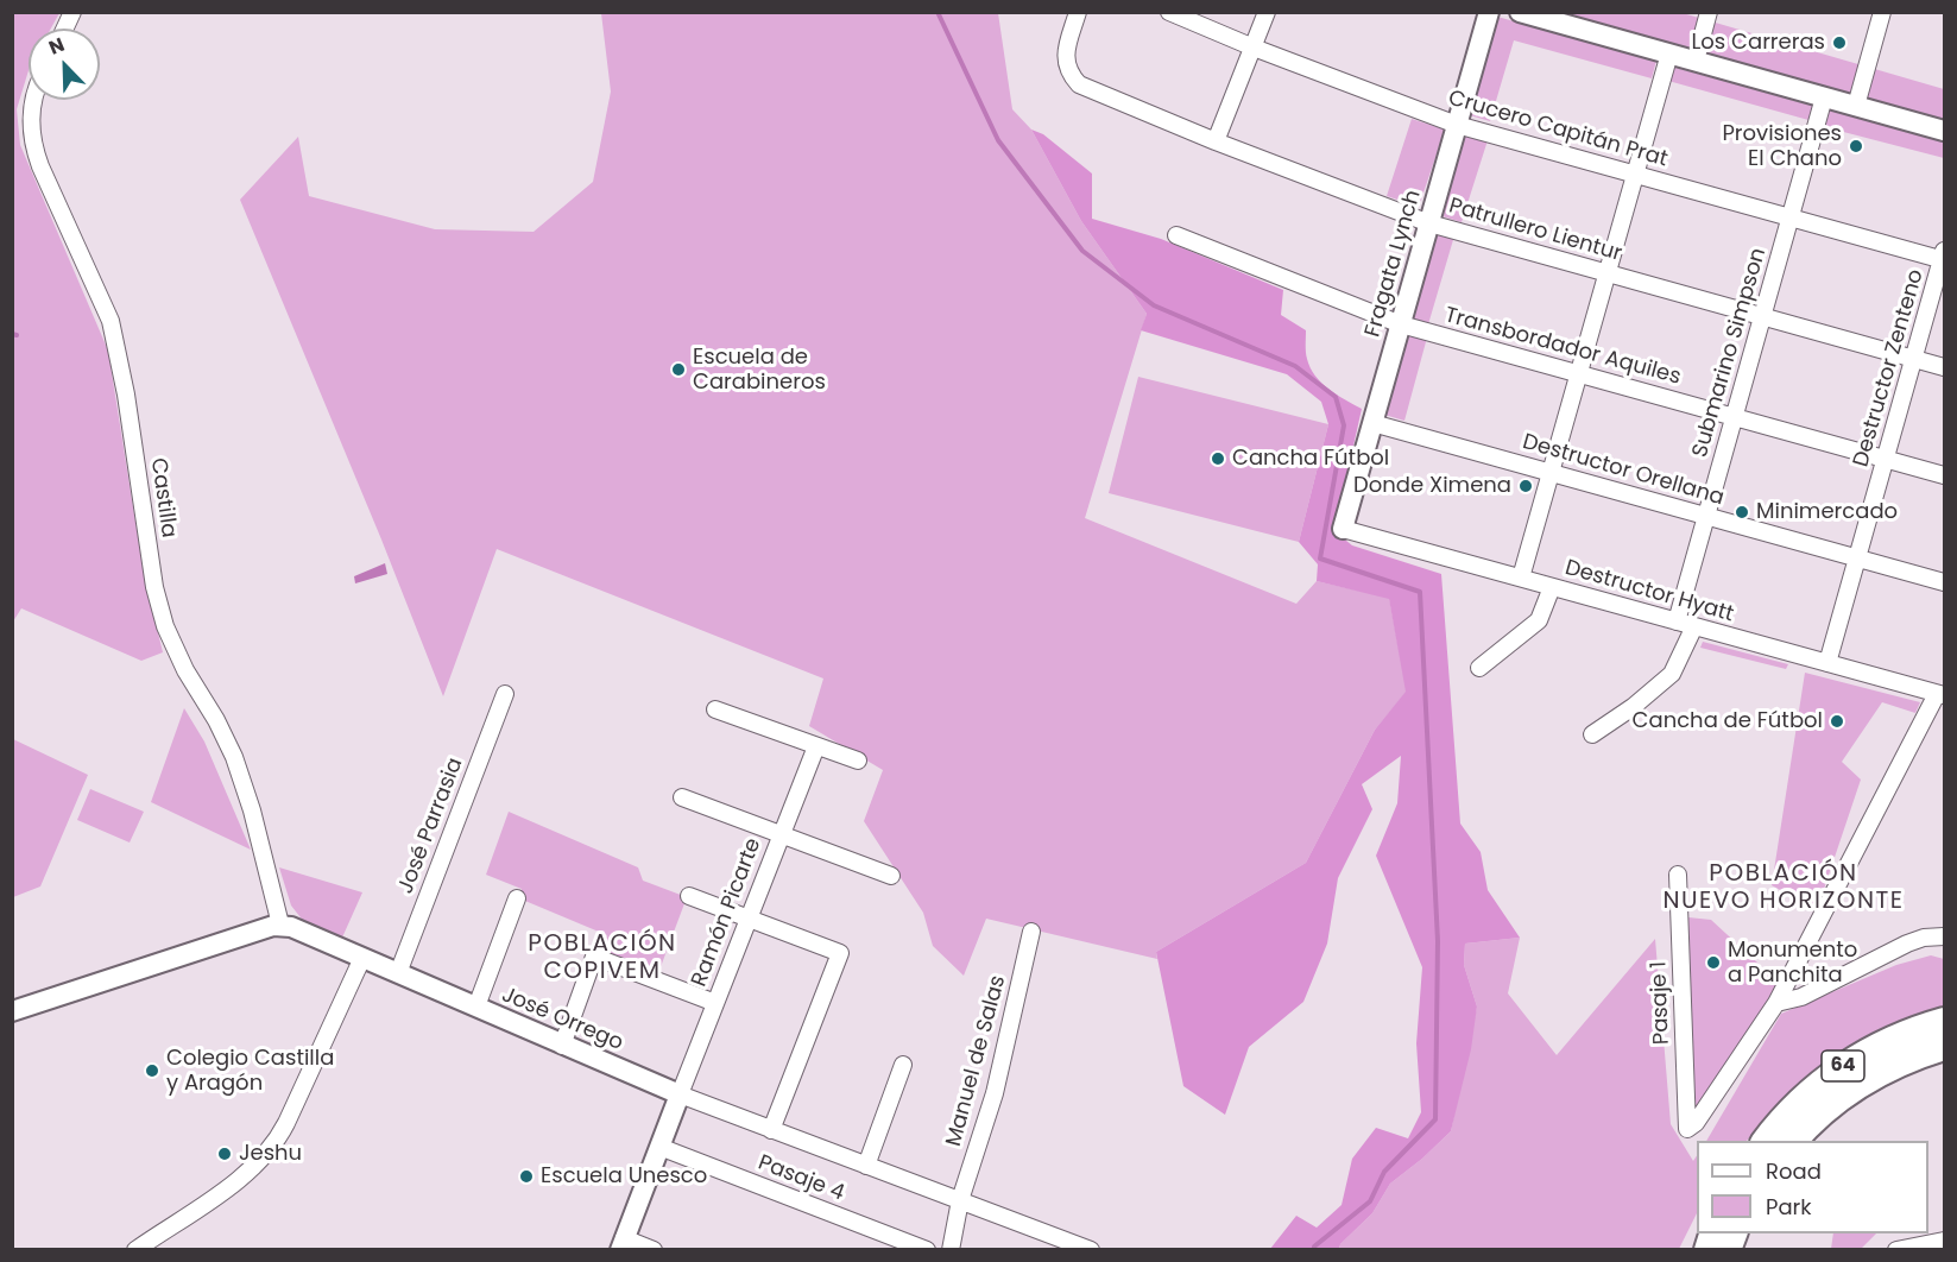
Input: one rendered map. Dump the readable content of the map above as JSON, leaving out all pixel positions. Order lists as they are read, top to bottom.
{
  "streets": {
    "highway": ["64"],
    "street": [
      "Crucero Capitán Prat",
      "Patrullero Lientur",
      "Fragata Lynch",
      "Transbordador Aquiles",
      "Submarino Simpson",
      "Destructor Zenteno",
      "Destructor Orellana",
      "Castilla",
      "Destructor Hyatt",
      "José Parrasia",
      "Ramón Picarte",
      "Pasaje 1",
      "José Orrego",
      "Manuel de Salas",
      "Pasaje 4"
    ]
  },
  "crossings": [
    ["Crucero Capitán Prat", "Fragata Lynch"],
    ["Crucero Capitán Prat", "Submarino Simpson"],
    ["Crucero Capitán Prat", "Destructor Zenteno"],
    ["Patrullero Lientur", "Fragata Lynch"],
    ["Patrullero Lientur", "Submarino Simpson"],
    ["Patrullero Lientur", "Destructor Zenteno"],
    ["Fragata Lynch", "Transbordador Aquiles"],
    ["Fragata Lynch", "Destructor Orellana"],
    ["Fragata Lynch", "Destructor Hyatt"],
    ["Transbordador Aquiles", "Submarino Simpson"],
    ["Transbordador Aquiles", "Destructor Zenteno"],
    ["Submarino Simpson", "Destructor Orellana"],
    ["Submarino Simpson", "Destructor Hyatt"],
    ["Destructor Zenteno", "Destructor Orellana"],
    ["Destructor Zenteno", "Destructor Hyatt"],
    ["Castilla", "José Orrego"],
    ["José Parrasia", "José Orrego"],
    ["Ramón Picarte", "José Orrego"],
    ["José Orrego", "Manuel de Salas"]
  ],
  "districts": ["POBLACIÓN NUEVO HORIZONTE", "POBLACIÓN COPIVEM"],
  "places": [
    "Los Carreras",
    "Provisiones El Chano",
    "Escuela de Carabineros",
    "Cancha Fútbol",
    "Donde Ximena",
    "Minimercado",
    "Cancha de Fútbol",
    "Monumento a Panchita",
    "Colegio Castilla y Aragón",
    "Jeshu",
    "Escuela Unesco"
  ],
  "legend": ["Road", "Park"],
  "north": "top left"
}
